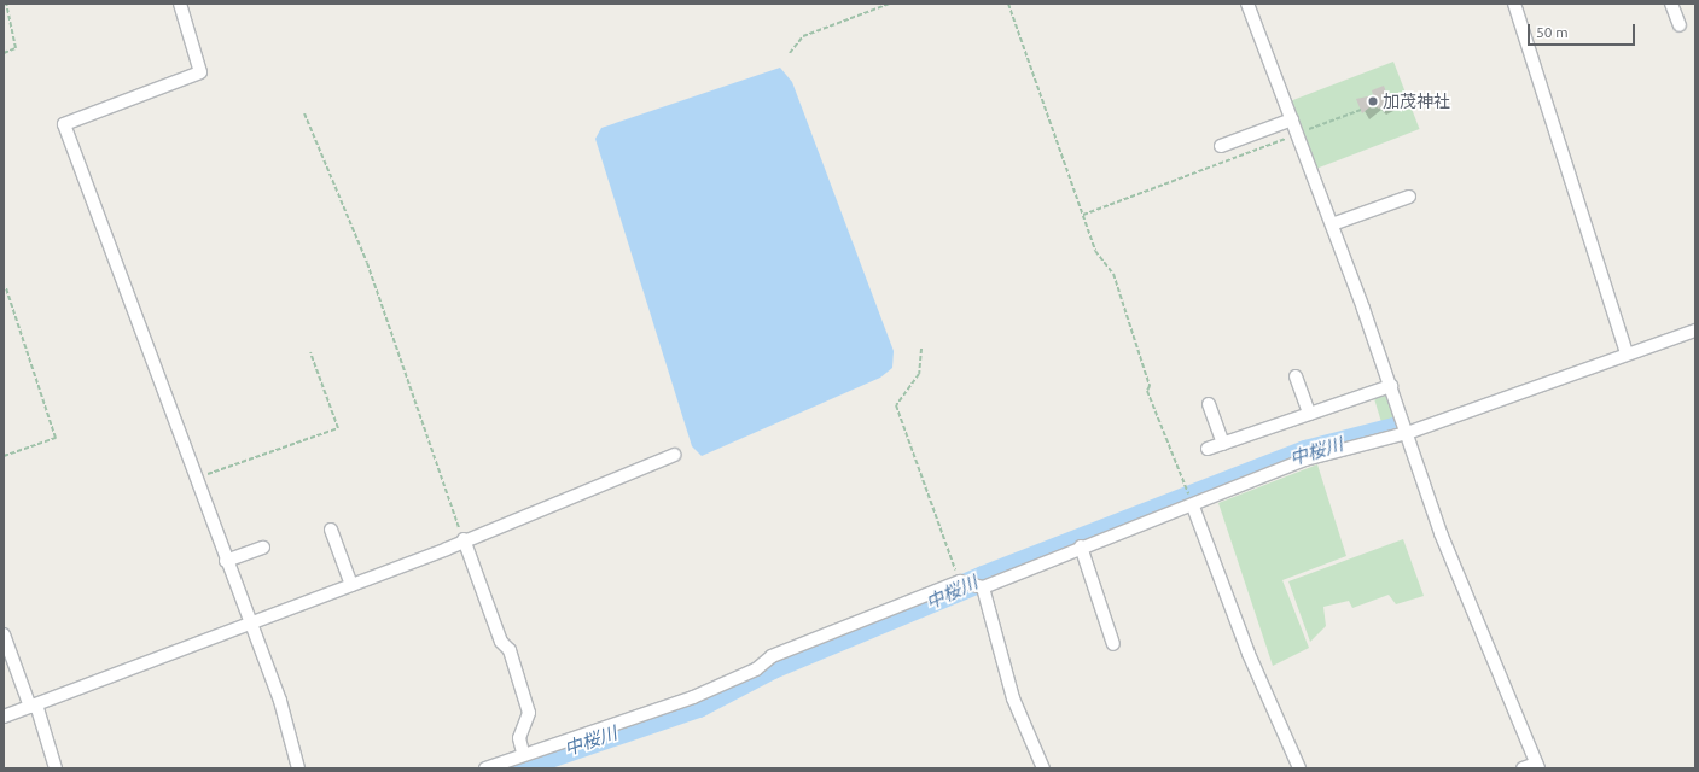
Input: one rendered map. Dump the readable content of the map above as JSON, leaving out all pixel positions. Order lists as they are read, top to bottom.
{
  "water": ["中桜川"],
  "places": ["加茂神社"],
  "scale_bar": "50 m"
}
